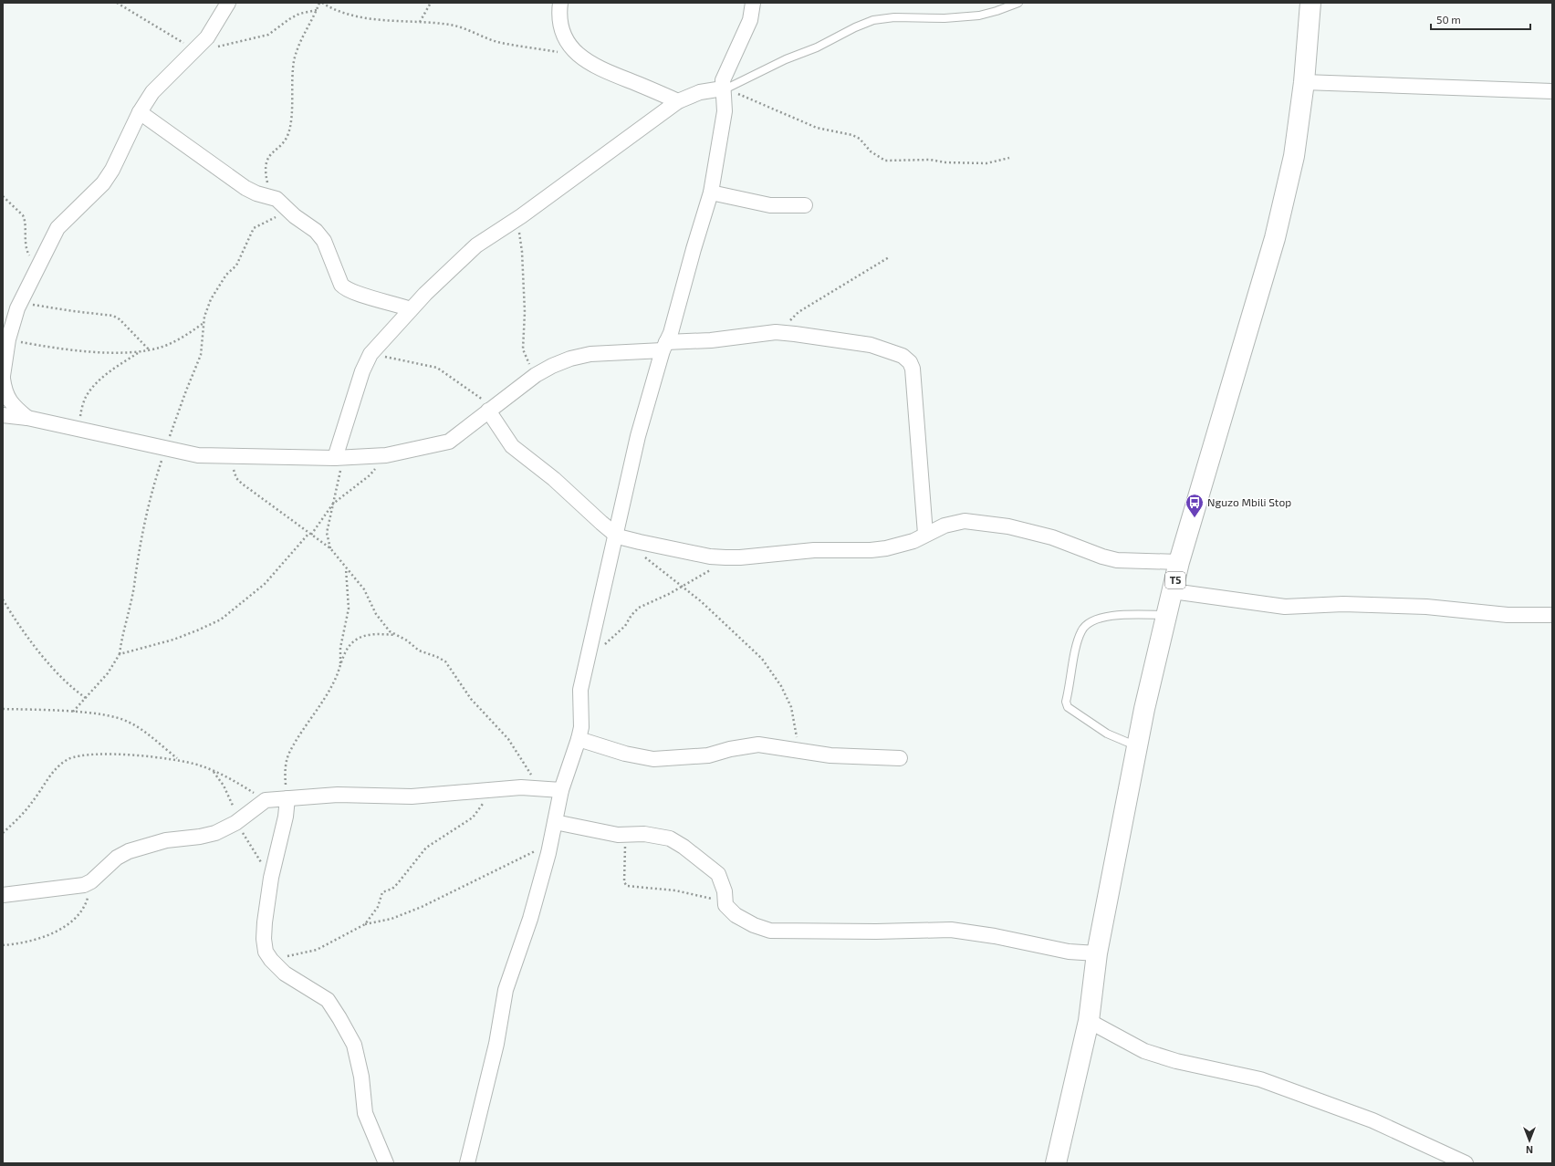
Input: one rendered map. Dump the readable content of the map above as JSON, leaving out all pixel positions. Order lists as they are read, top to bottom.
{
  "streets": {
    "highway": ["T5"]
  },
  "places": {
    "bus stop": ["Nguzo Mbili Stop"]
  },
  "scale_bar": "50 m",
  "north": "bottom"
}
